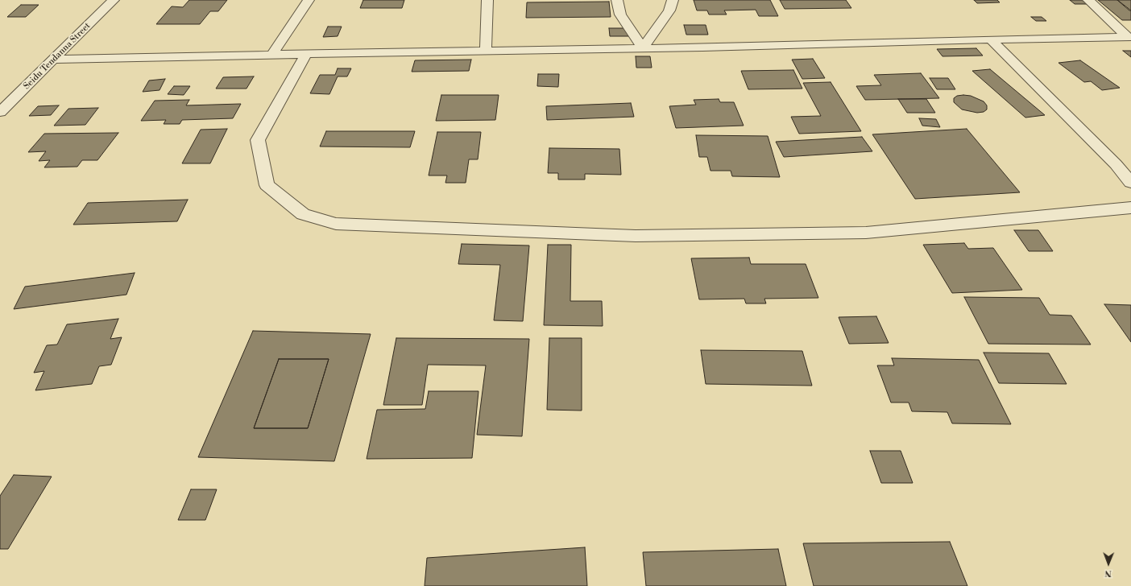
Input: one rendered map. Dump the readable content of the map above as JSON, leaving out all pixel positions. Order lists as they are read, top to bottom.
{
  "streets": {
    "street": ["Seidu Tendanna Street"]
  },
  "north": "bottom"
}
